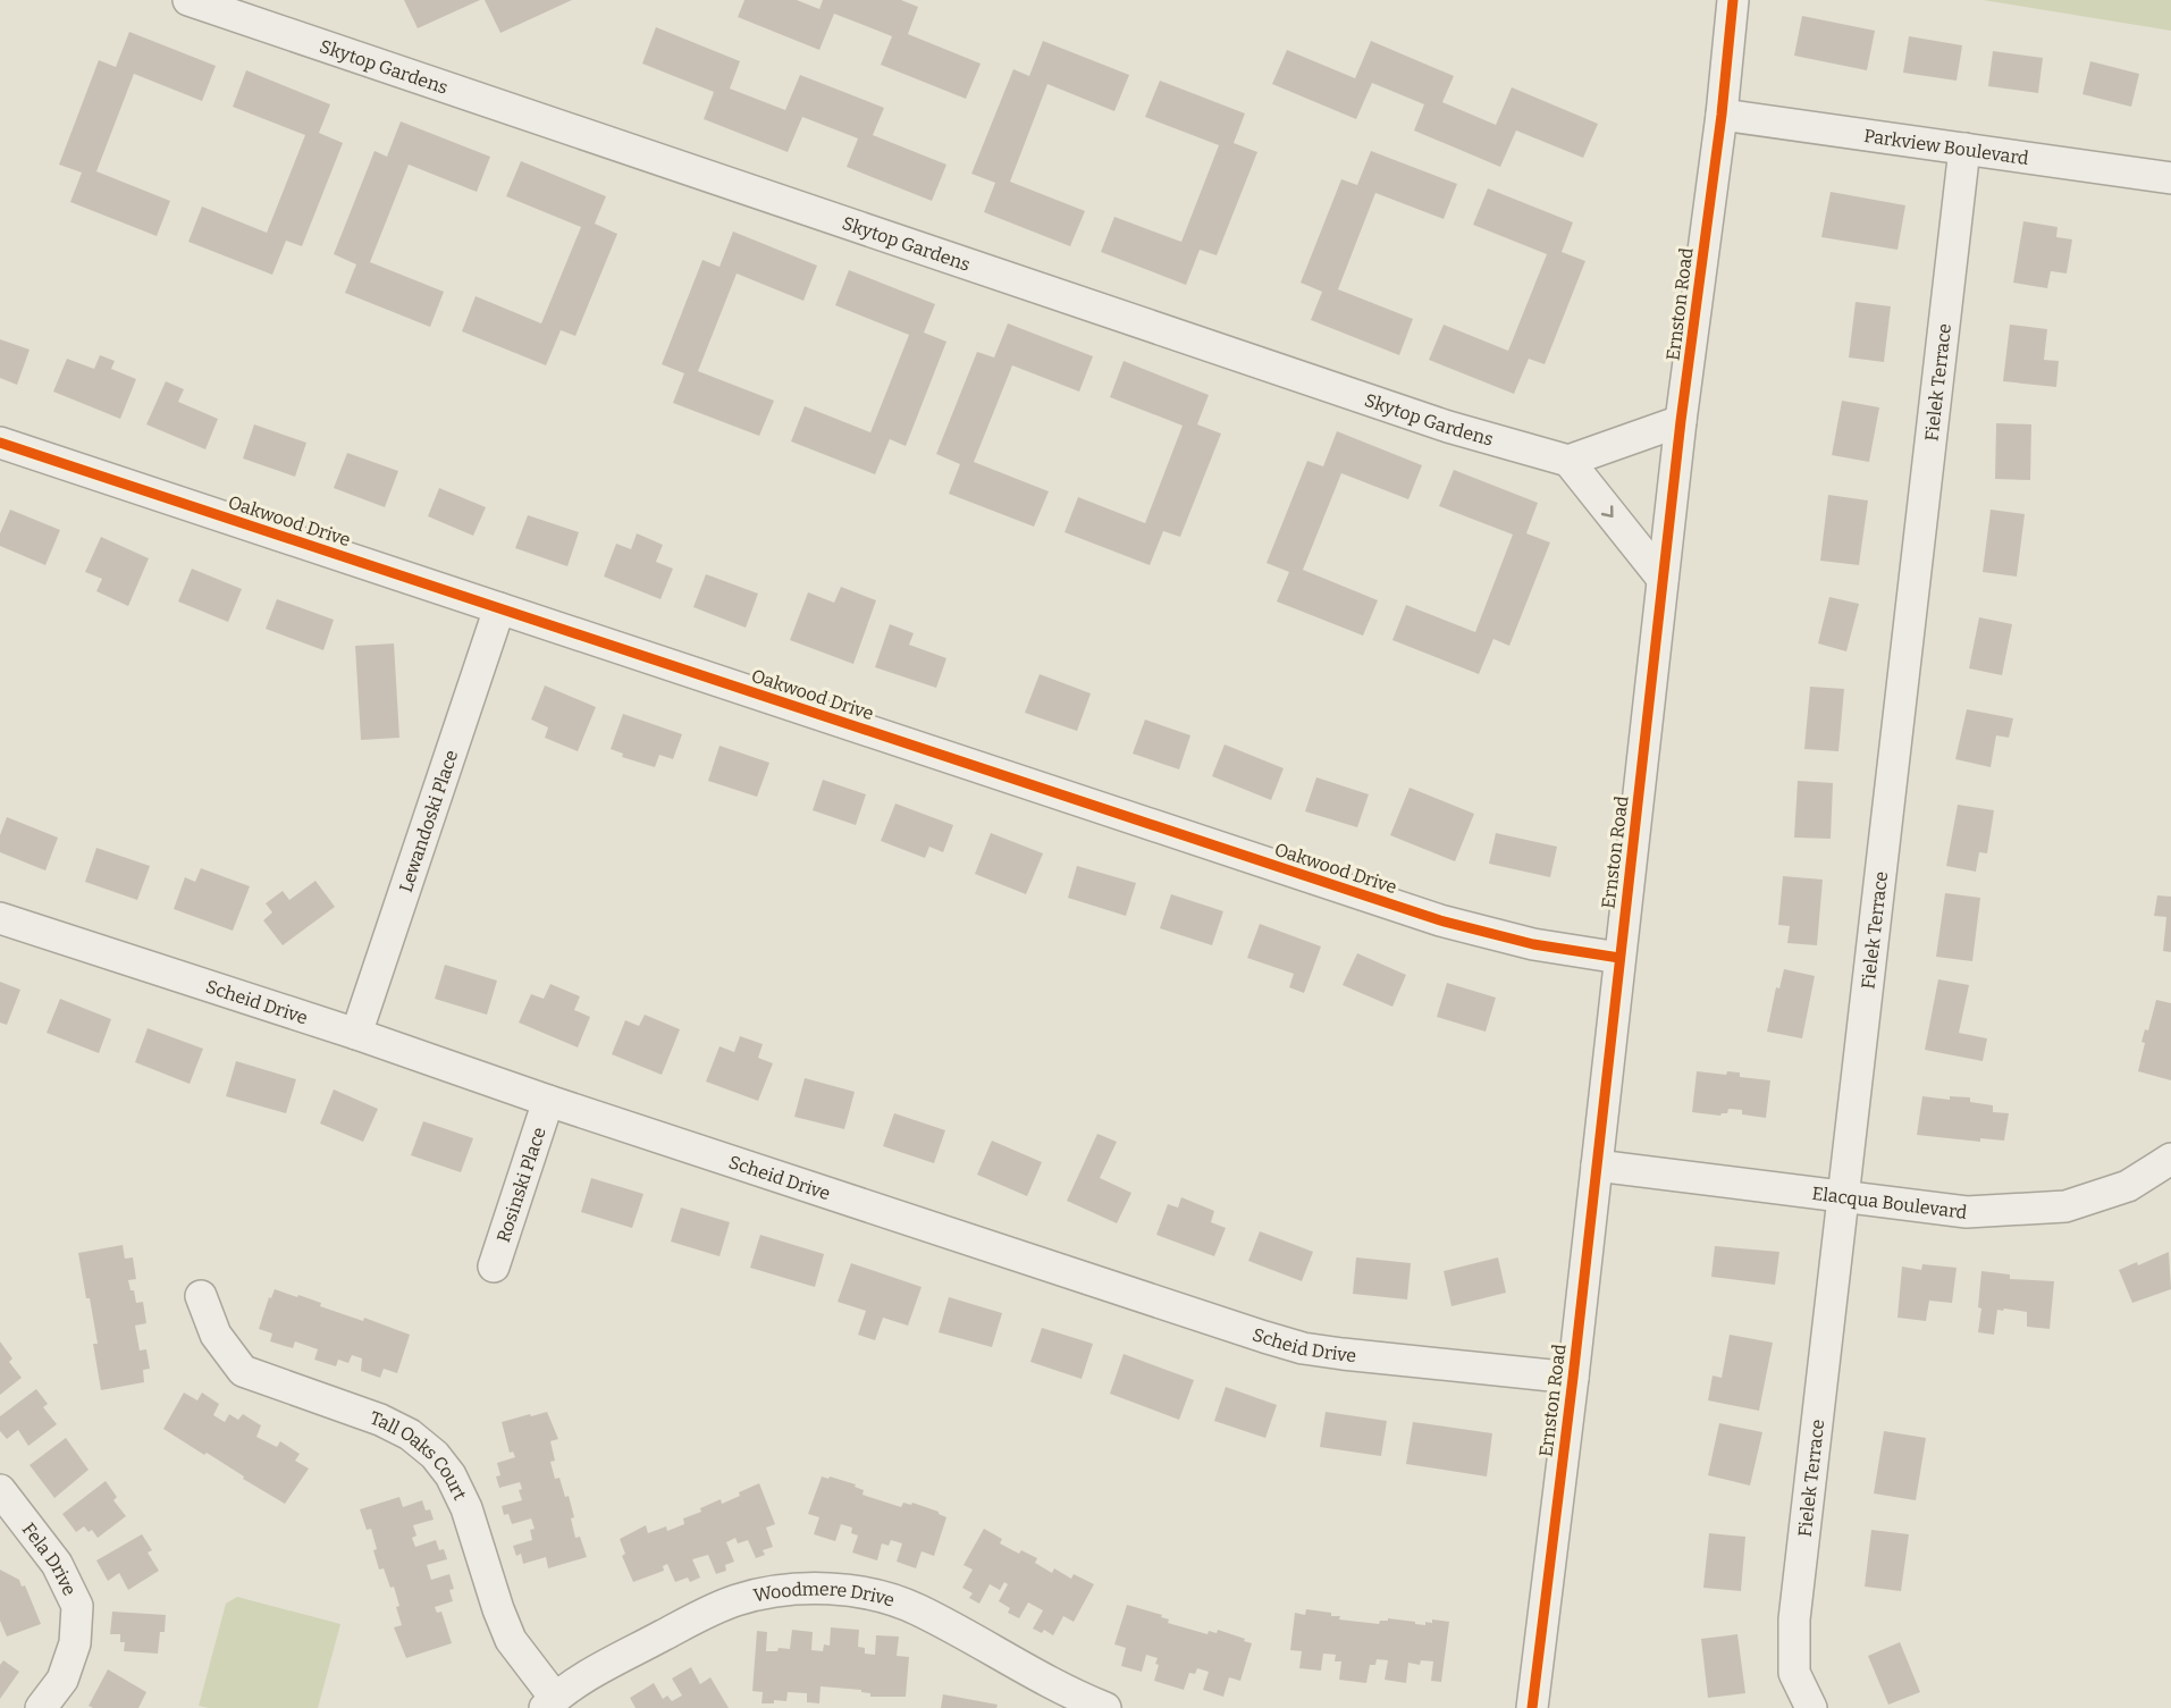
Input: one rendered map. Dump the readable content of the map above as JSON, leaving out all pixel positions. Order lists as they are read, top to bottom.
{
  "streets": {
    "street": [
      "Skytop Gardens",
      "Parkview Boulevard",
      "Ernston Road",
      "Fielek Terrace",
      "Oakwood Drive",
      "Lewandoski Place",
      "Scheid Drive",
      "Rosinski Place",
      "Elacqua Boulevard",
      "Tall Oaks Court",
      "Fela Drive",
      "Woodmere Drive"
    ]
  },
  "crossings": [
    ["Parkview Boulevard", "Ernston Road"],
    ["Parkview Boulevard", "Fielek Terrace"],
    ["Ernston Road", "Oakwood Drive"],
    ["Ernston Road", "Scheid Drive"],
    ["Ernston Road", "Elacqua Boulevard"],
    ["Fielek Terrace", "Elacqua Boulevard"],
    ["Oakwood Drive", "Lewandoski Place"],
    ["Lewandoski Place", "Scheid Drive"],
    ["Scheid Drive", "Rosinski Place"],
    ["Tall Oaks Court", "Woodmere Drive"]
  ]
}
